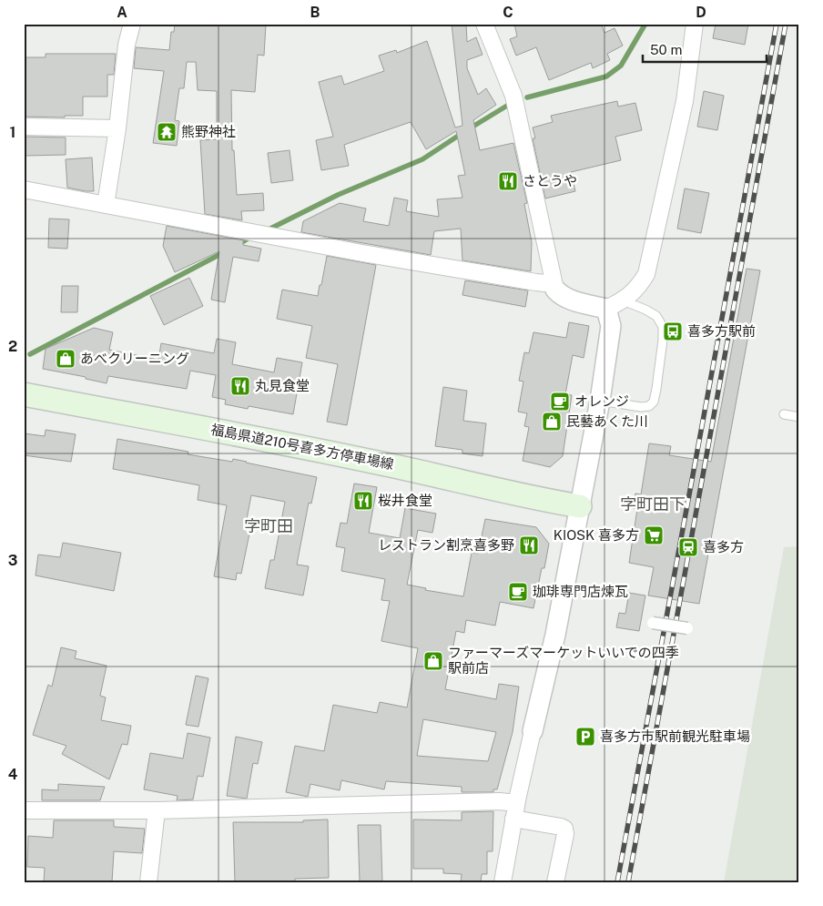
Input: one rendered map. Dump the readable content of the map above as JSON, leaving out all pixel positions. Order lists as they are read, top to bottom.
{
  "streets": {
    "main road": ["福島県道210号喜多方停車場線"]
  },
  "districts": ["字町田下", "字町田"],
  "places": {
    "temple": ["熊野神社"],
    "restaurant": [
      "さとうや",
      "丸見食堂",
      "桜井食堂",
      "レストラン割烹喜多野"
    ],
    "bus stop": ["喜多方駅前"],
    "shop": ["あべクリーニング", "民藝あくた川", "ファーマーズマーケットいいでの四季 駅前店"],
    "cafe": ["オレンジ", "珈琲専門店煉瓦"],
    "supermarket": ["KIOSK 喜多方"],
    "station": ["喜多方"],
    "parking": ["喜多方市駅前観光駐車場"]
  },
  "scale_bar": "50 m",
  "grid": {
    "columns": [
      "A",
      "B",
      "C",
      "D"
    ],
    "rows": [
      "1",
      "2",
      "3",
      "4"
    ]
  }
}
